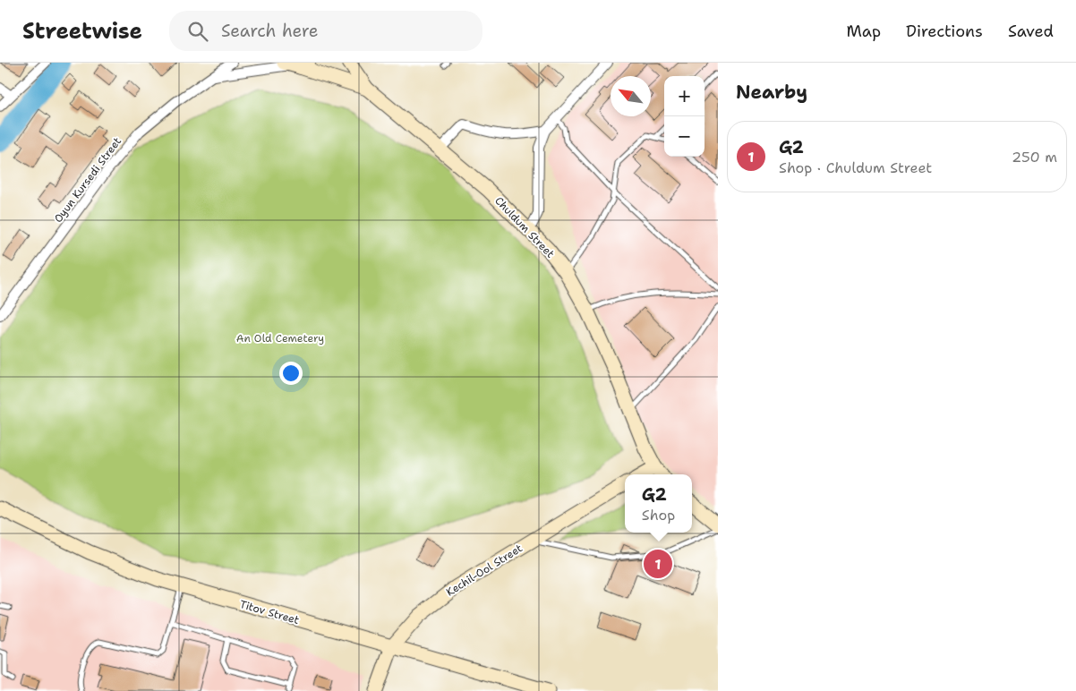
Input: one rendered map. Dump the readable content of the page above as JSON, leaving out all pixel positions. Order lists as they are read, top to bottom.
{
  "streets": {
    "main road": ["Chuldum Street", "Kechil-Ool Street", "Titov Street"],
    "street": ["Oyun Kursedi Street"]
  },
  "crossings": [
    ["Oyun Kursedi Street", "Chuldum Street"],
    ["Kechil-Ool Street", "Titov Street"]
  ],
  "parks": ["An Old Cemetery"],
  "north": "top left",
  "page": {
    "header": "Streetwise",
    "search": "Search here",
    "nav": ["Map", "Directions", "Saved"],
    "heading": "Nearby",
    "map_buttons": ["+", "−"],
    "list": [
      {
        "mark": "1",
        "name": "G2",
        "note": "Shop · Chuldum Street",
        "value": "250 m"
      }
    ],
    "popup": ["G2", "Shop"],
    "pins": "1"
  }
}
